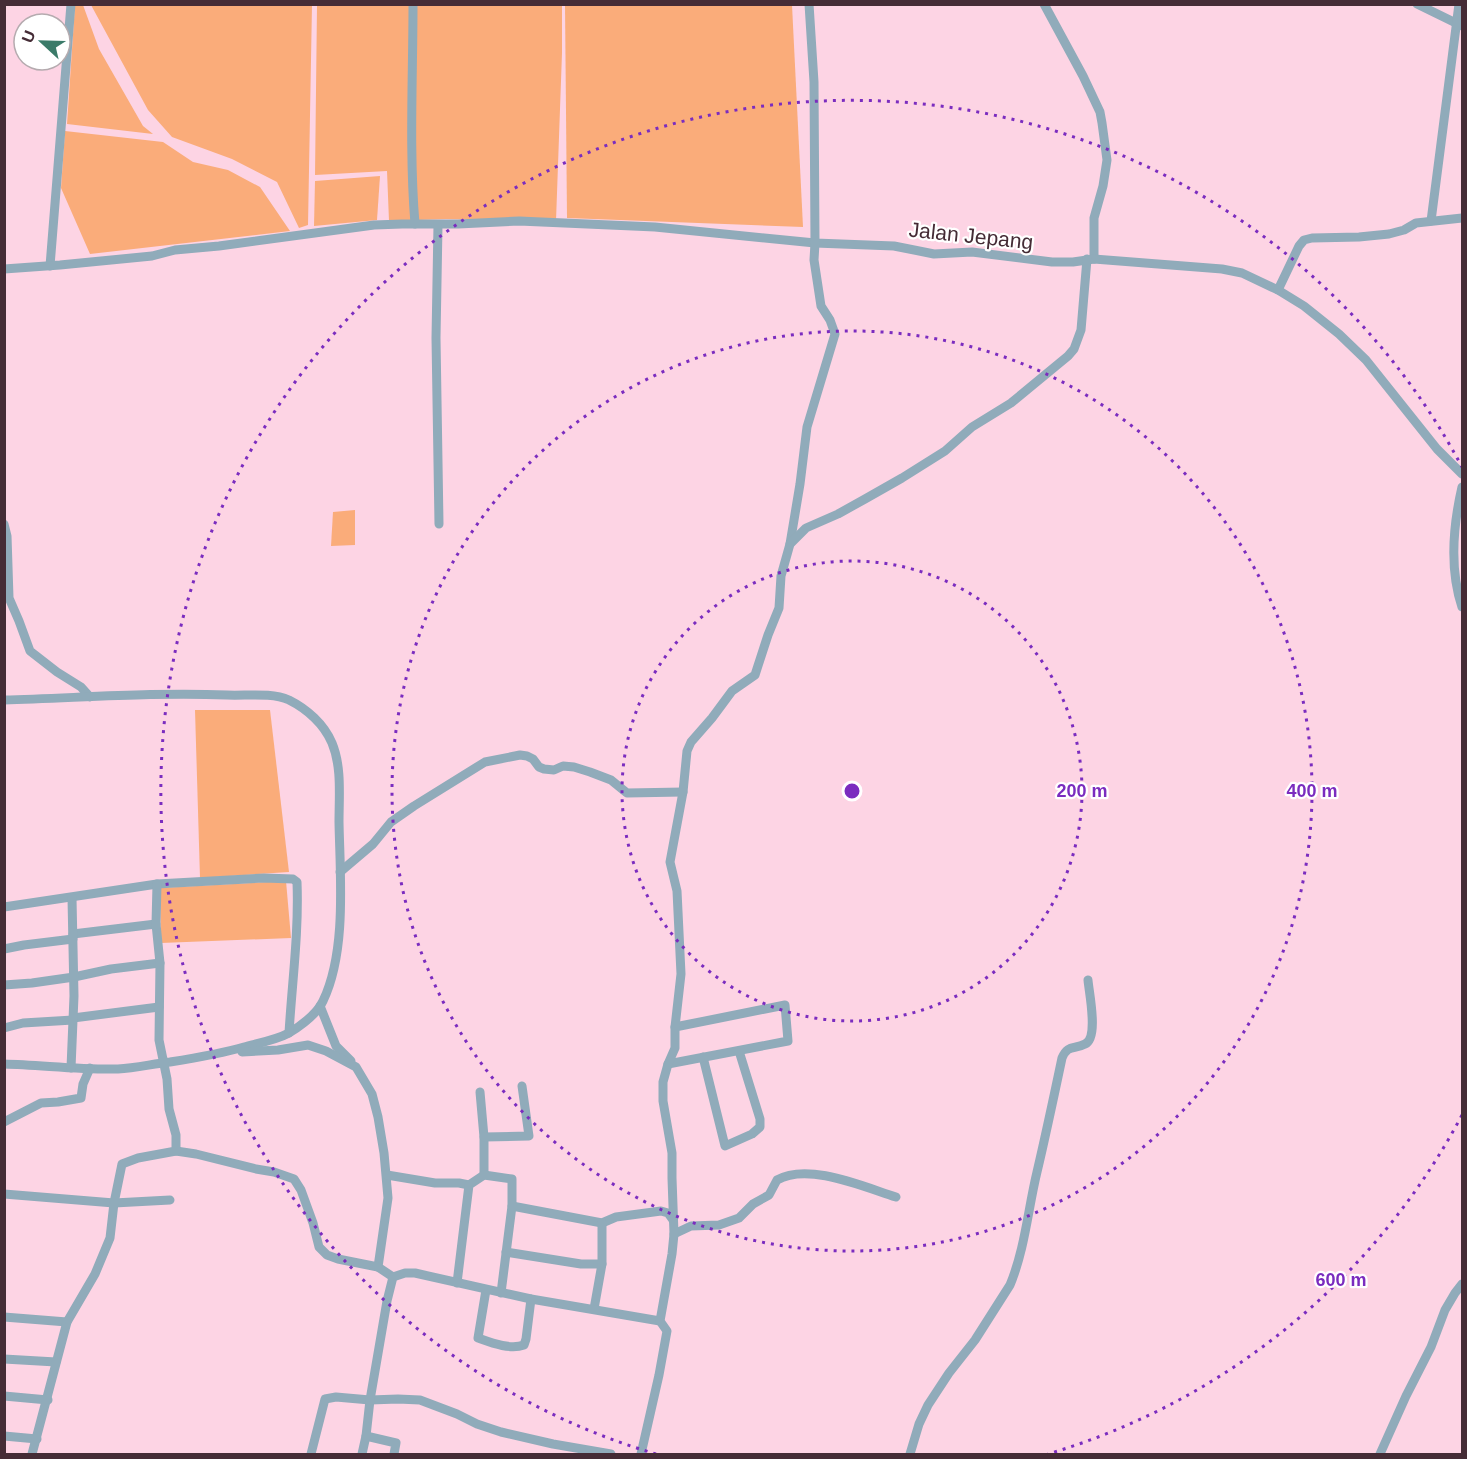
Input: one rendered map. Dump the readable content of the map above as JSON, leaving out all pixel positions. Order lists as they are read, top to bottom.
{
  "streets": {
    "street": ["Jalan Jepang"]
  },
  "north": "left",
  "rings": ["200 m", "400 m", "600 m"]
}
